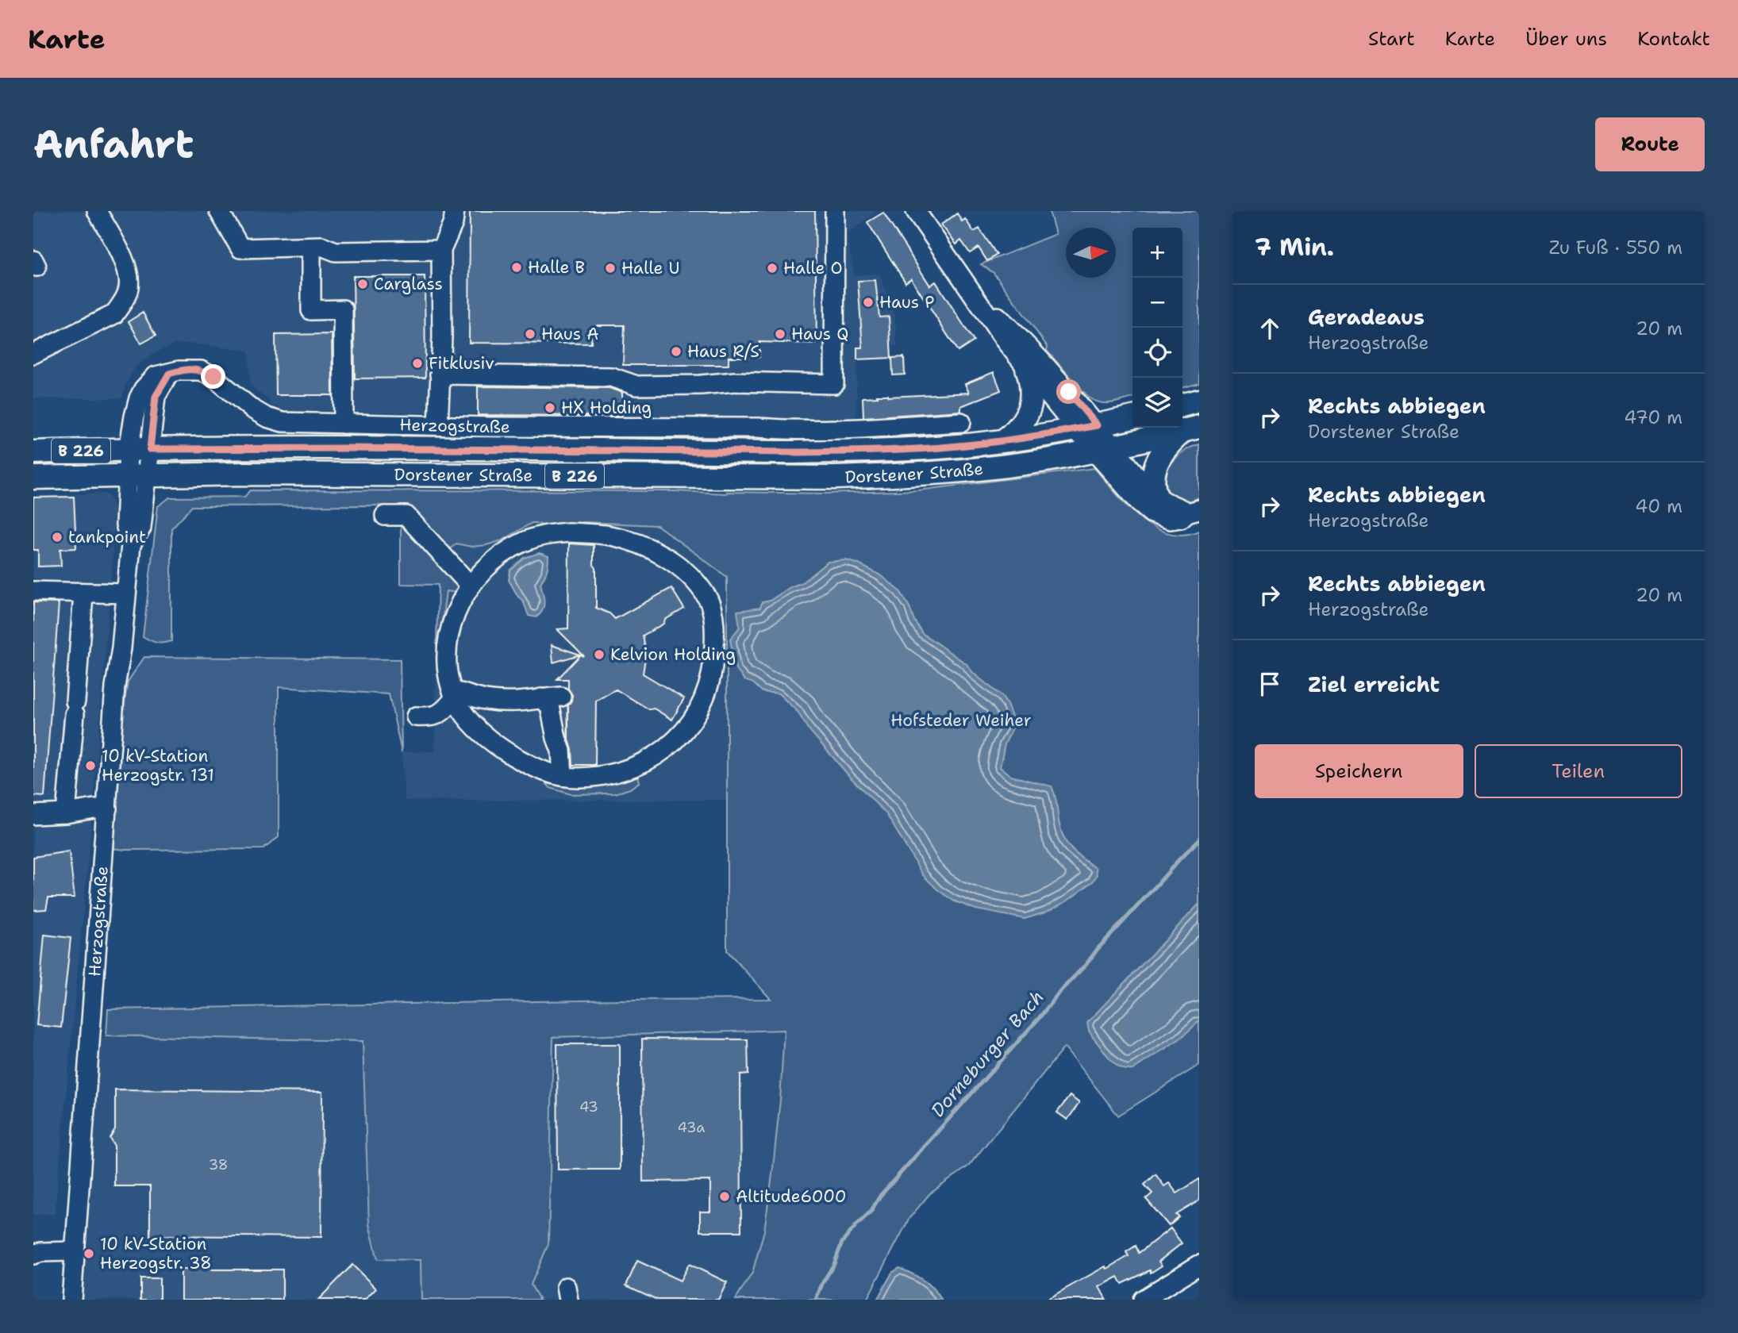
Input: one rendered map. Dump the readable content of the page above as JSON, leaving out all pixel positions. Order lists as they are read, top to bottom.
{
  "streets": {
    "main road": ["B 226", "Dorstener Straße"],
    "street": ["Herzogstraße"]
  },
  "crossings": [
    ["Herzogstraße", "Dorstener Straße"]
  ],
  "water": ["Dorneburger Bach"],
  "parks": ["Hofsteder Weiher"],
  "places": [
    "Halle B",
    "Halle U",
    "Halle O",
    "Carglass",
    "Haus P",
    "Haus A",
    "Haus Q",
    "Haus R/S",
    "Fitklusiv",
    "HX Holding",
    "tankpoint",
    "Kelvion Holding",
    "10 kV-Station Herzogstr. 131",
    "Altitude6000",
    "10 kV-Station Herzogstr. 38"
  ],
  "house_numbers": ["43", "43a", "38"],
  "north": "right",
  "page": {
    "header": "Karte",
    "nav": [
      "Start",
      "Karte",
      "Über uns",
      "Kontakt"
    ],
    "buttons": [
      "Route",
      ["Speichern", "Teilen"]
    ],
    "title": "Anfahrt",
    "heading": ["7 Min.", "Zu Fuß · 550 m"],
    "map_buttons": ["+", "−"],
    "list": [
      ["Geradeaus", "Herzogstraße", "20 m"],
      ["Rechts abbiegen", "Dorstener Straße", "470 m"],
      ["Rechts abbiegen", "Herzogstraße", "40 m"],
      ["Rechts abbiegen", "Herzogstraße", "20 m"],
      "Ziel erreicht"
    ]
  }
}
